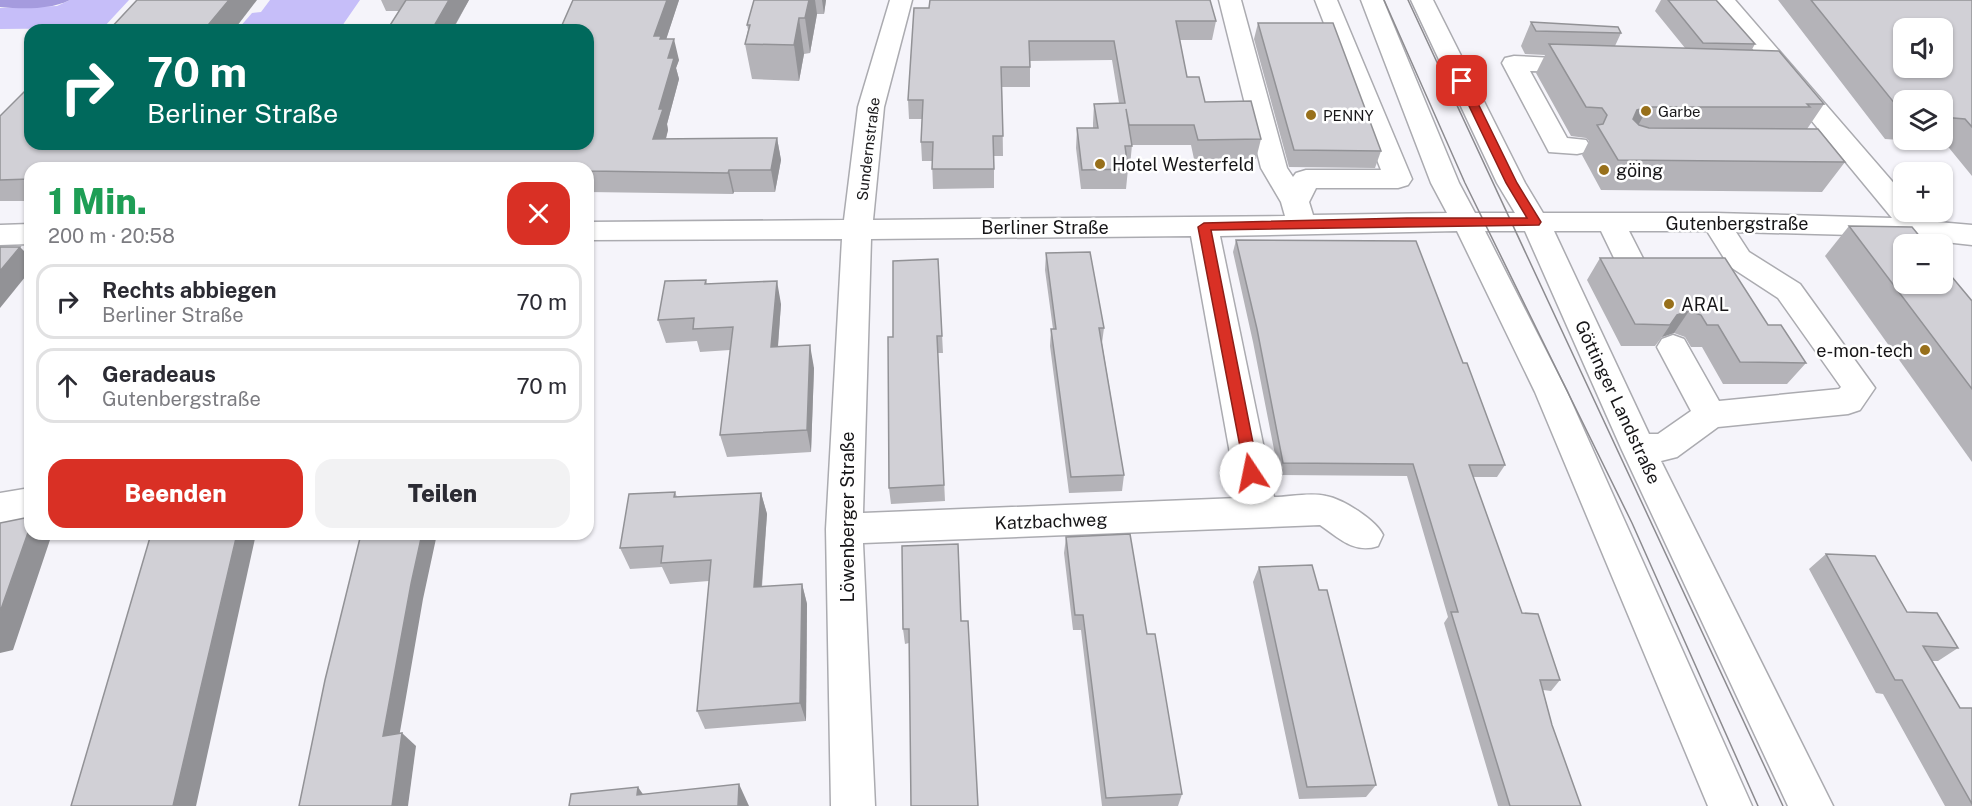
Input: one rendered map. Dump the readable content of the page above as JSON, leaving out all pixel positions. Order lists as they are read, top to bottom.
{
  "streets": {
    "street": [
      "Sundernstraße",
      "Gutenbergstraße",
      "Berliner Straße",
      "Göttinger Landstraße",
      "Löwenberger Straße",
      "Katzbachweg"
    ]
  },
  "crossings": [
    ["Sundernstraße", "Berliner Straße"],
    ["Sundernstraße", "Löwenberger Straße"],
    ["Gutenbergstraße", "Berliner Straße"],
    ["Gutenbergstraße", "Göttinger Landstraße"],
    ["Berliner Straße", "Löwenberger Straße"],
    ["Löwenberger Straße", "Katzbachweg"]
  ],
  "places": [
    "Garbe",
    "PENNY",
    "Hotel Westerfeld",
    "göing",
    "ARAL",
    "e-mon-tech"
  ],
  "page": {
    "map_buttons": ["+", "−"],
    "turn": ["70 m", "Berliner Straße"],
    "heading": ["1 Min.", "200 m · 20:58"],
    "list": [
      {
        "name": "Rechts abbiegen",
        "note": "Berliner Straße",
        "value": "70 m"
      },
      {
        "name": "Geradeaus",
        "note": "Gutenbergstraße",
        "value": "70 m"
      }
    ],
    "buttons": ["Beenden", "Teilen"]
  }
}
